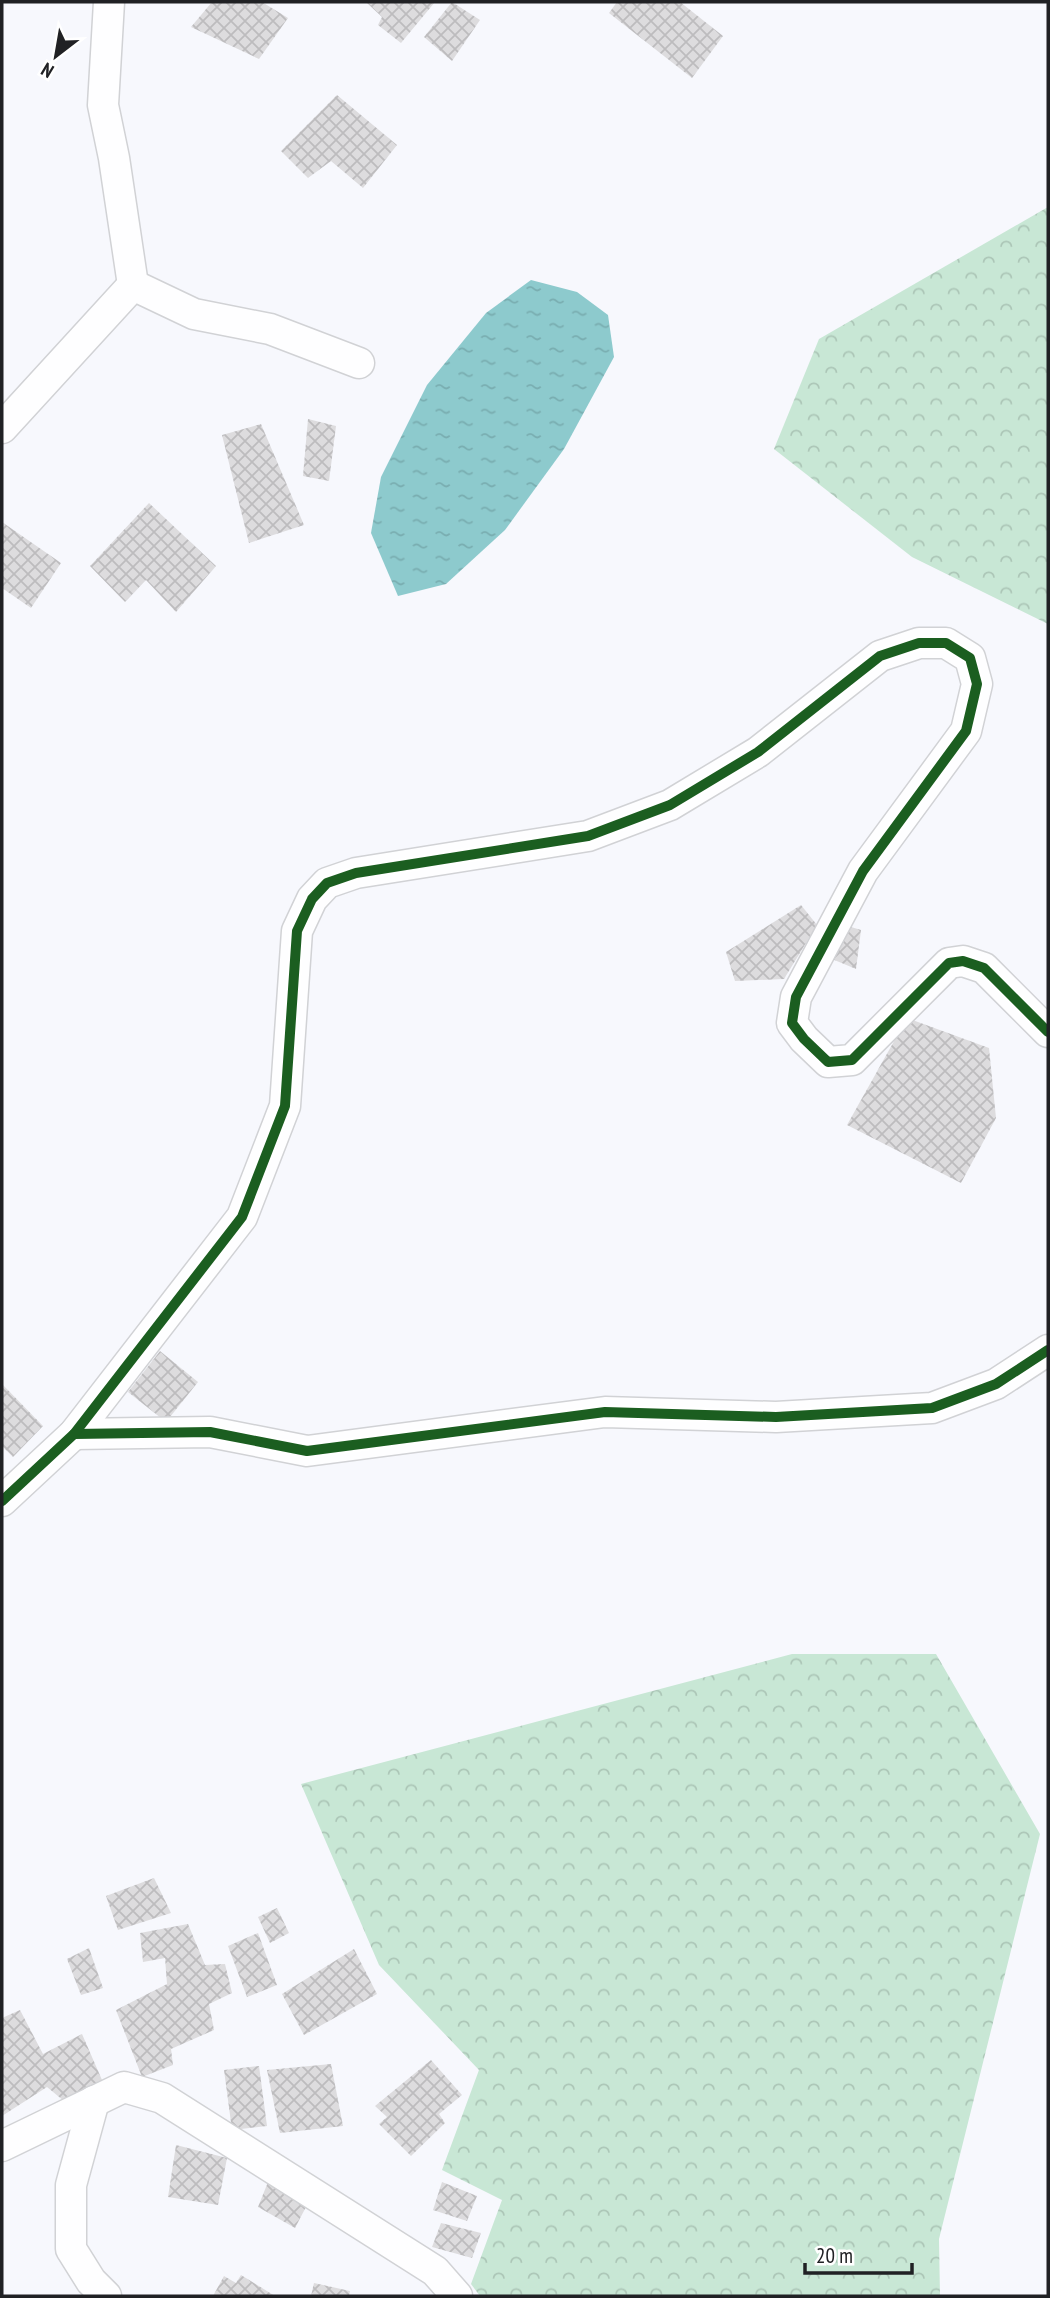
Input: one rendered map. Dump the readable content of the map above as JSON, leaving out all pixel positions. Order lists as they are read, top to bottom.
{
  "scale_bar": "20 m",
  "north": "bottom left"
}
